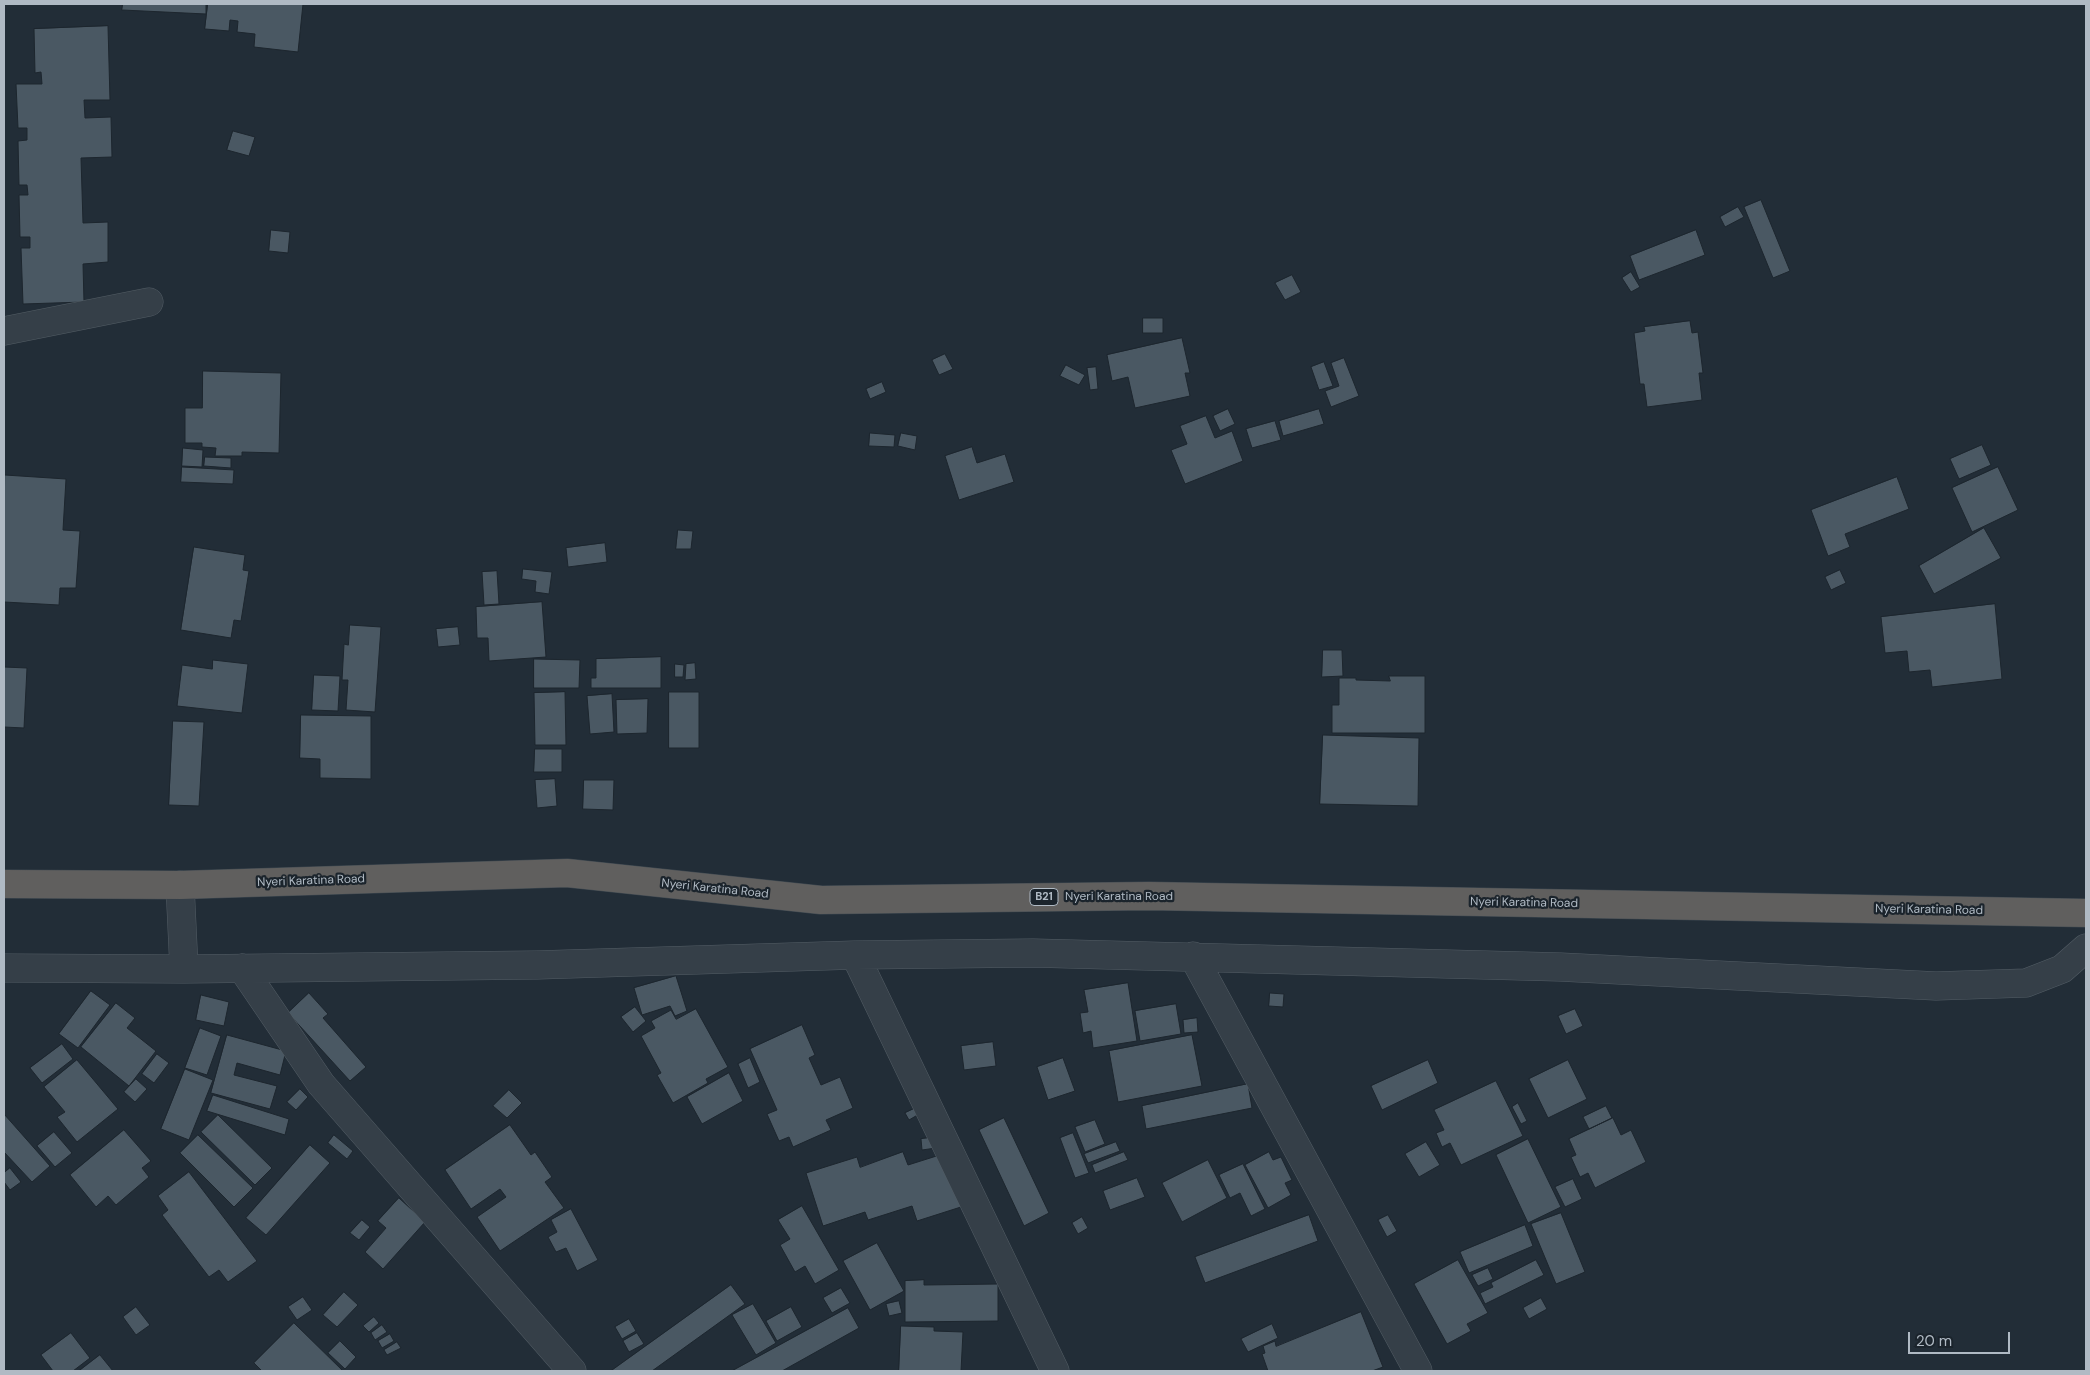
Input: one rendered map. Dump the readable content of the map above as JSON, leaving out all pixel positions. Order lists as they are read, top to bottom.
{
  "streets": {
    "highway": ["Nyeri Karatina Road", "B21"]
  },
  "scale_bar": "20 m"
}
